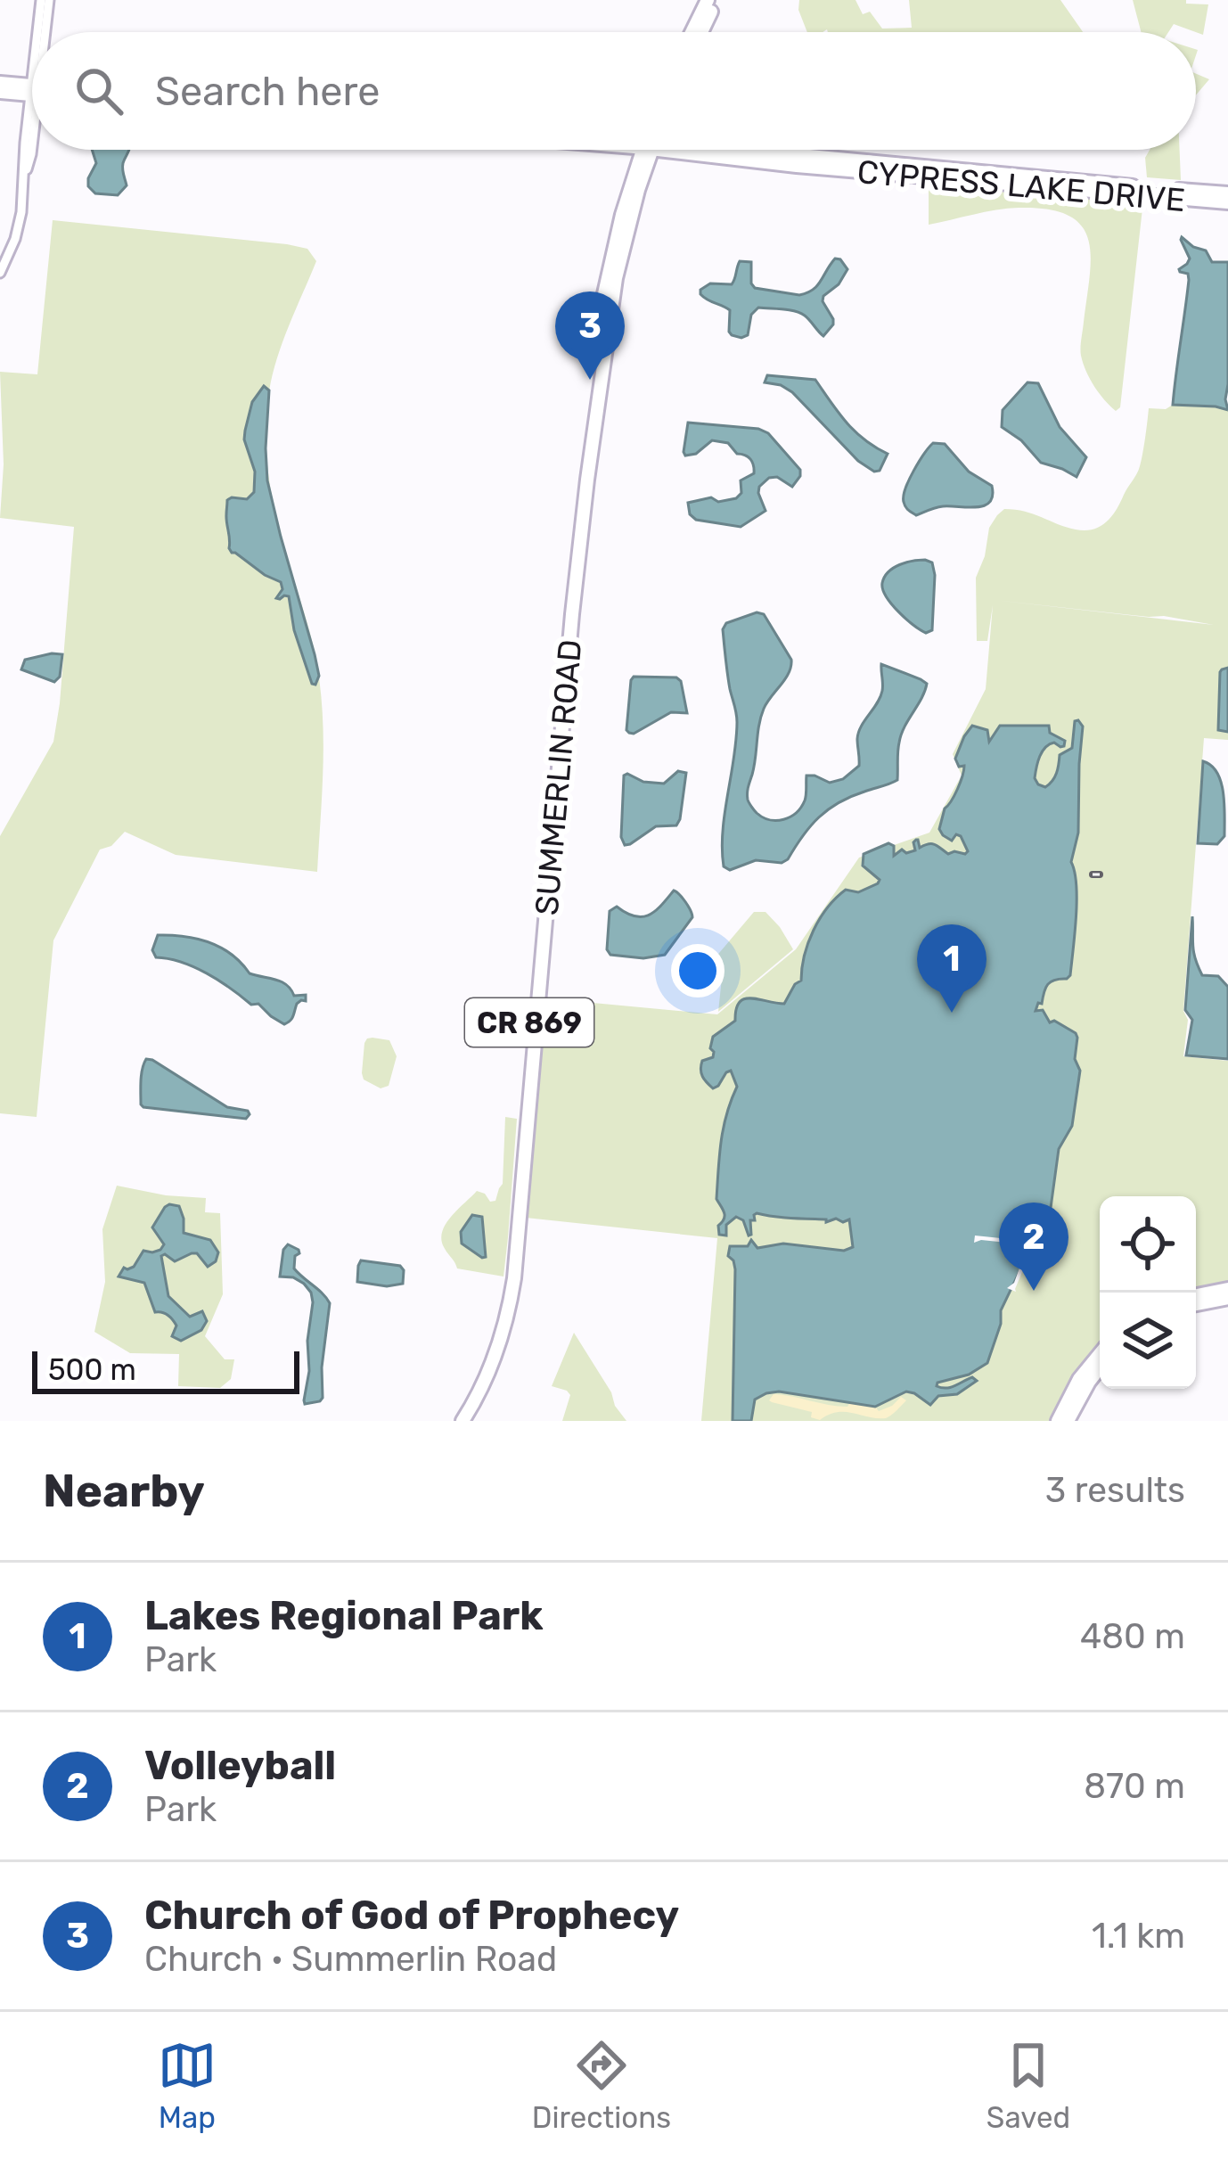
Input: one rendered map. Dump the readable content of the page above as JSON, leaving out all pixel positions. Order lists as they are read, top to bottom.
{
  "streets": {
    "main road": ["CYPRESS LAKE DRIVE", "SUMMERLIN ROAD", "CR 869"]
  },
  "scale_bar": "500 m",
  "page": {
    "search": "Search here",
    "pins": ["3", "1", "2"],
    "scale": "500 m",
    "heading": ["Nearby", "3 results"],
    "list": [
      {
        "mark": "1",
        "name": "Lakes Regional Park",
        "note": "Park",
        "value": "480 m"
      },
      {
        "mark": "2",
        "name": "Volleyball",
        "note": "Park",
        "value": "870 m"
      },
      {
        "mark": "3",
        "name": "Church of God of Prophecy",
        "note": "Church · Summerlin Road",
        "value": "1.1 km"
      }
    ],
    "nav": ["Map", "Directions", "Saved"]
  }
}
